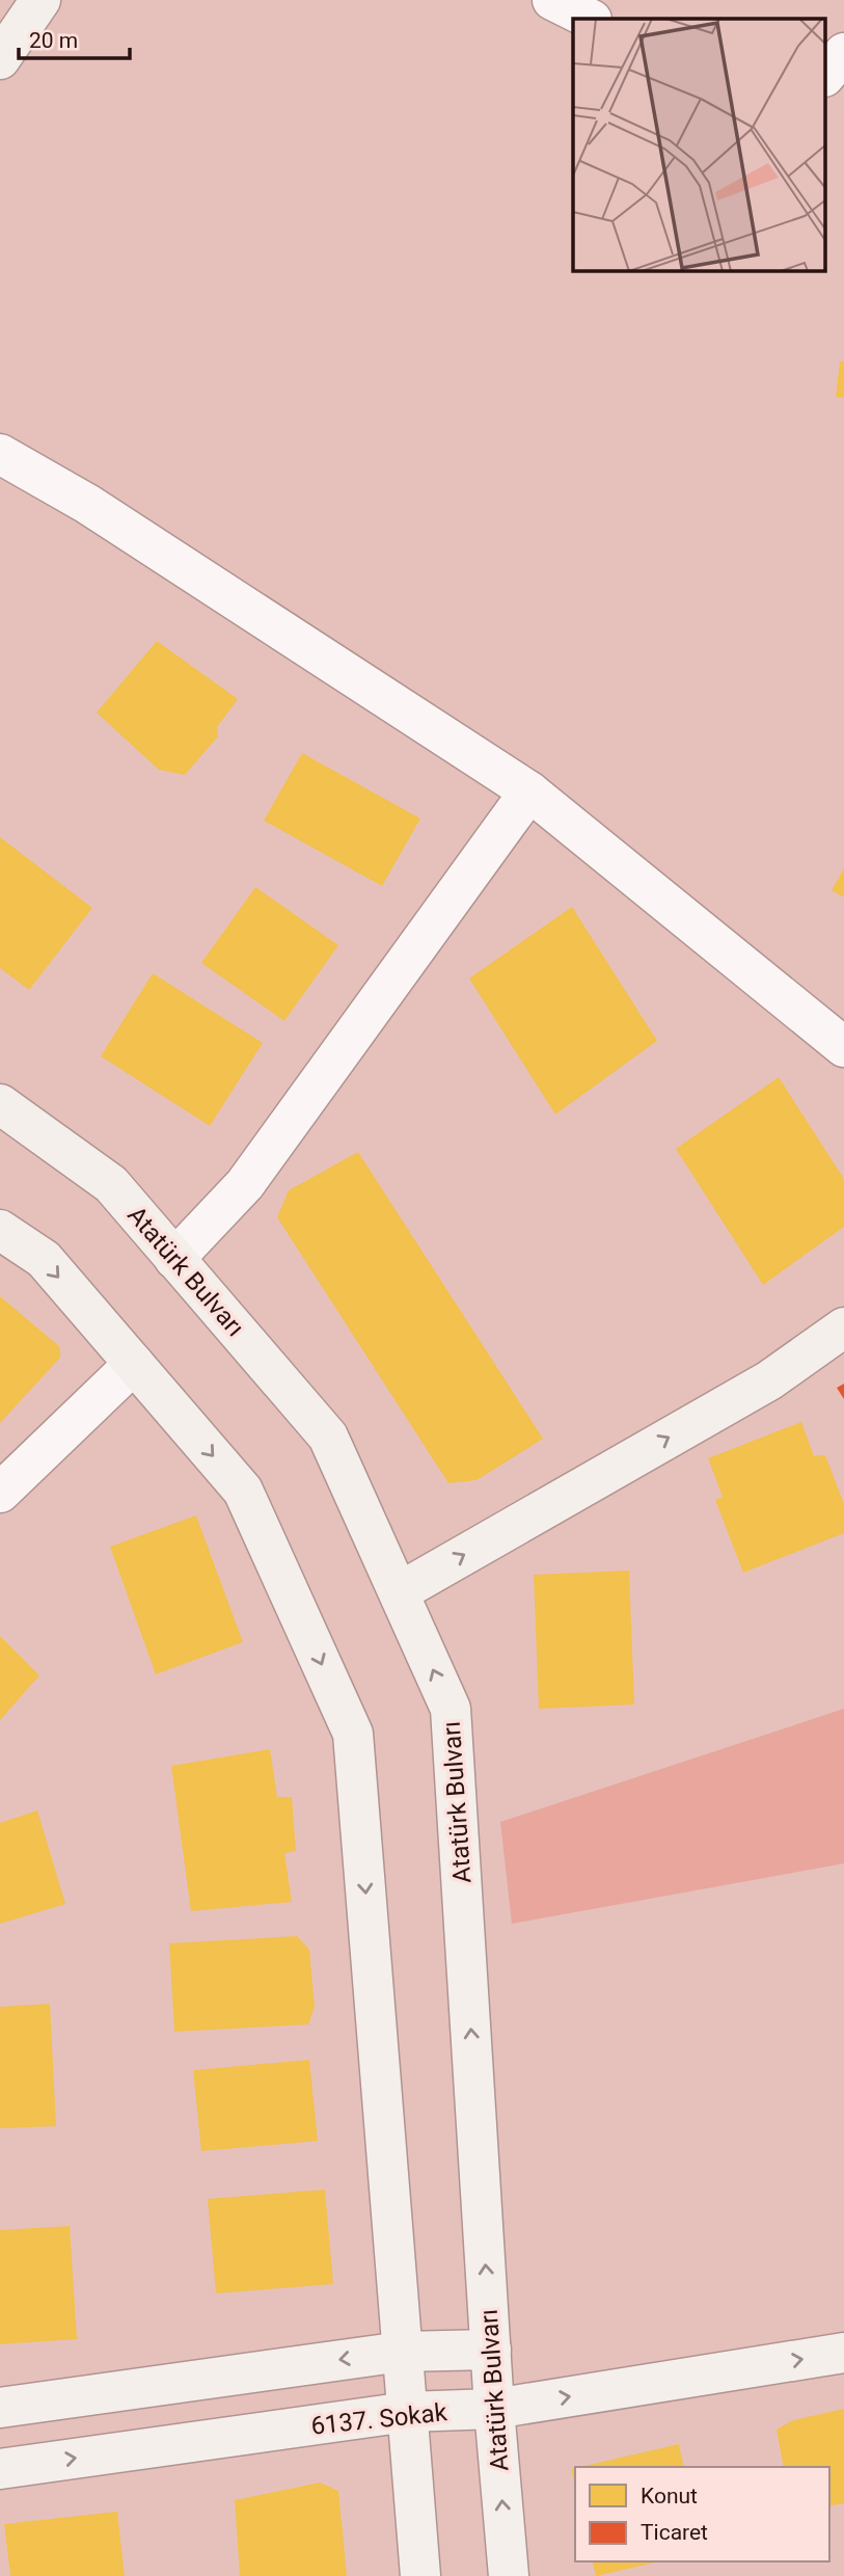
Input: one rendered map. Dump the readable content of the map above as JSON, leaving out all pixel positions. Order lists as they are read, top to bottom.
{
  "streets": {
    "main road": ["Atatürk Bulvarı", "6137. Sokak"]
  },
  "crossings": [
    ["Atatürk Bulvarı", "6137. Sokak"]
  ],
  "legend": ["Konut", "Ticaret"],
  "scale_bar": "20 m"
}
